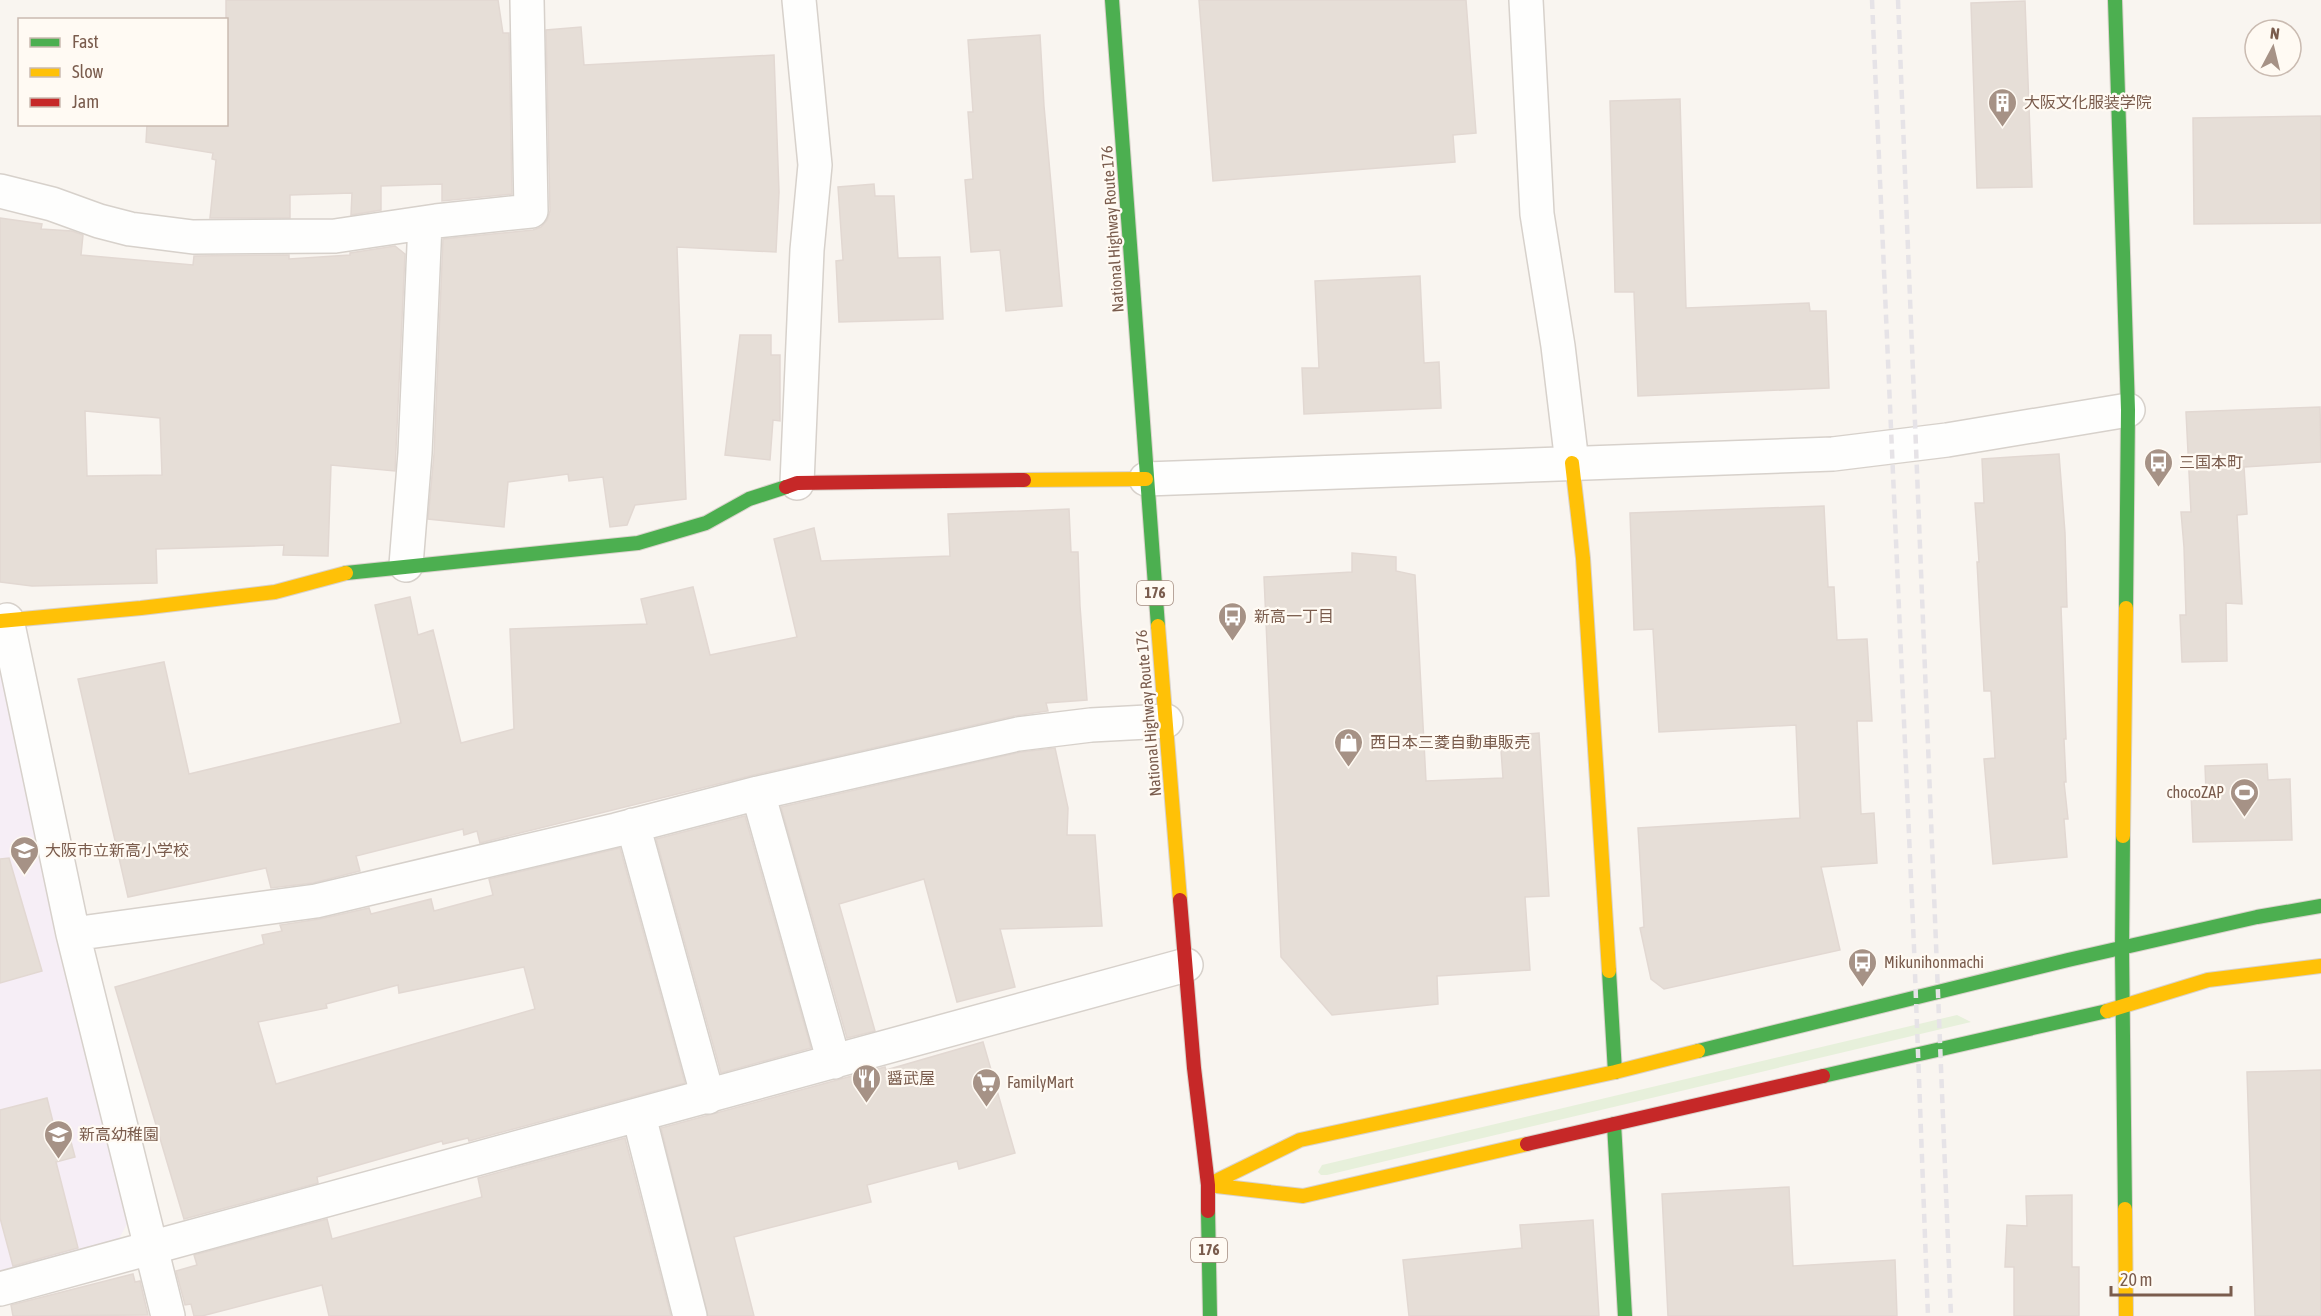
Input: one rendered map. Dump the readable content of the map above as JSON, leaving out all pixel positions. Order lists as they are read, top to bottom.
{
  "streets": {
    "main road": ["National Highway Route 176", "176"]
  },
  "places": {
    "building": ["大阪文化服装学院"],
    "bus stop": ["三国本町", "新高一丁目", "Mikunihonmachi"],
    "shop": ["西日本三菱自動車販売"],
    "sports": ["chocoZAP"],
    "school or university": ["大阪市立新高小学校", "新高幼稚園"],
    "restaurant": ["醤武屋"],
    "supermarket": ["FamilyMart"]
  },
  "legend": ["Fast", "Slow", "Jam"],
  "scale_bar": "20 m",
  "north": "top"
}
